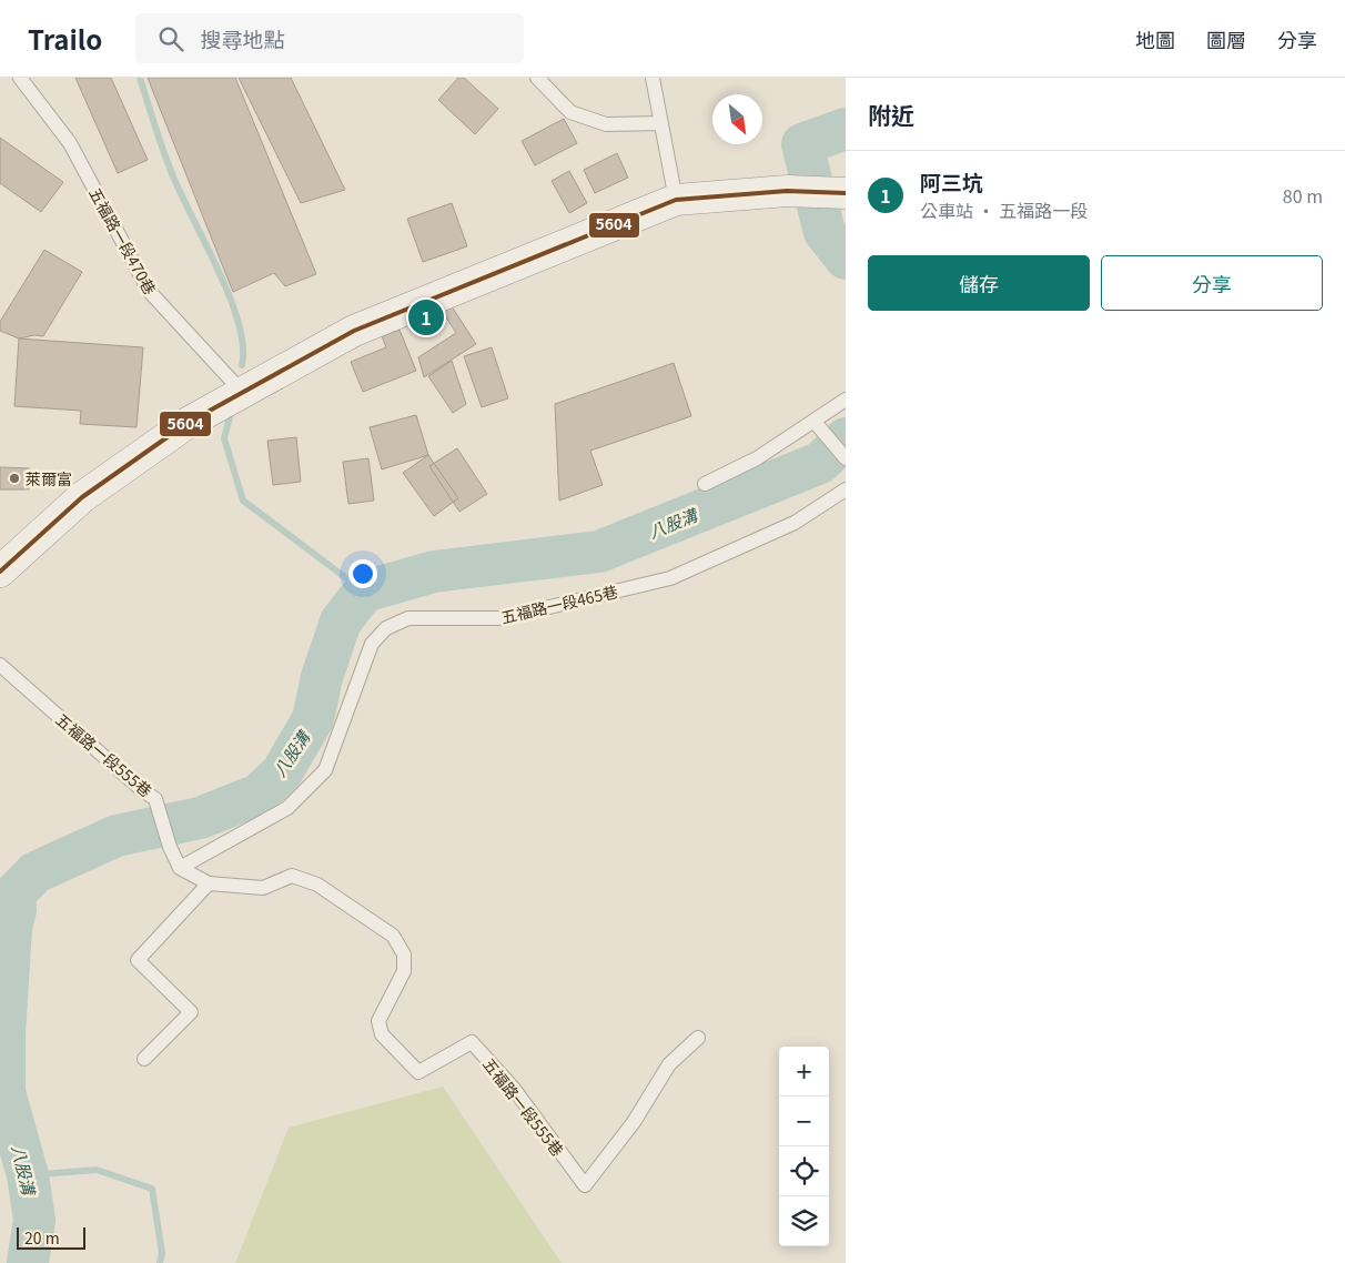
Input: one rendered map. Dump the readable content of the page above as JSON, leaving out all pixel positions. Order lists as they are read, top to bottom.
{
  "streets": {
    "lane": ["五福路一段470巷", "五福路一段465巷", "五福路一段555巷"]
  },
  "crossings": [
    ["五福路一段465巷", "五福路一段555巷"]
  ],
  "water": ["八股溝"],
  "places": ["萊爾富"],
  "lines": ["transit line 5604"],
  "scale_bar": "20 m",
  "north": "bottom right",
  "page": {
    "header": "Trailo",
    "search": "搜尋地點",
    "nav": ["地圖", "圖層", "分享"],
    "heading": "附近",
    "list": [
      {
        "mark": "1",
        "name": "阿三坑",
        "note": "公車站 · 五福路一段",
        "value": "80 m"
      }
    ],
    "buttons": ["儲存", "分享"],
    "pins": "1",
    "map_buttons": ["+", "−"],
    "scale": "20 m"
  }
}
